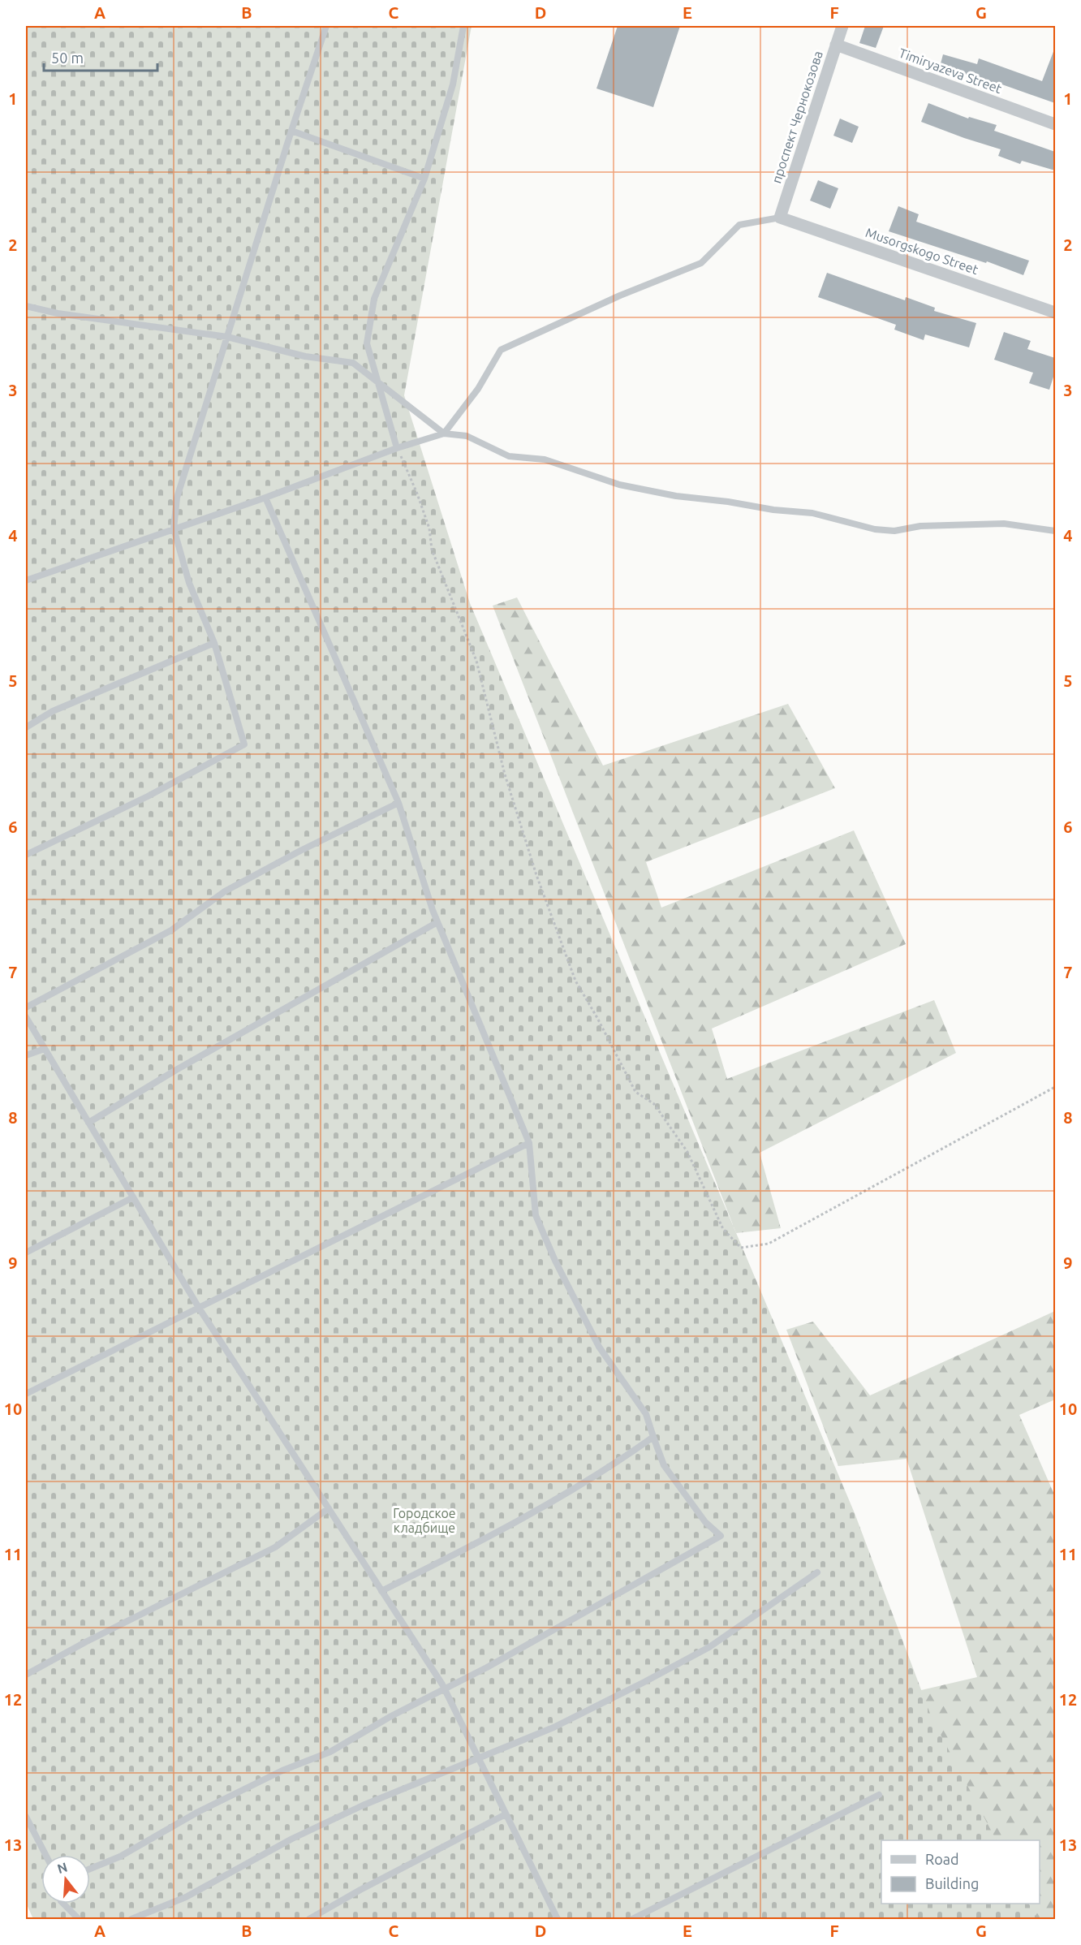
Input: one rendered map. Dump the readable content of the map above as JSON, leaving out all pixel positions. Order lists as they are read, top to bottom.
{
  "streets": {
    "street": ["Timiryazeva Street", "проспект Чернокозова", "Musorgskogo Street"]
  },
  "crossings": [
    ["Timiryazeva Street", "проспект Чернокозова"],
    ["проспект Чернокозова", "Musorgskogo Street"]
  ],
  "parks": ["Городское кладбище"],
  "legend": ["Road", "Building"],
  "scale_bar": "50 m",
  "north": "top",
  "grid": {
    "columns": [
      "A",
      "B",
      "C",
      "D",
      "E",
      "F",
      "G"
    ],
    "rows": [
      "1",
      "2",
      "3",
      "4",
      "5",
      "6",
      "7",
      "8",
      "9",
      "10",
      "11",
      "12",
      "13"
    ]
  }
}
